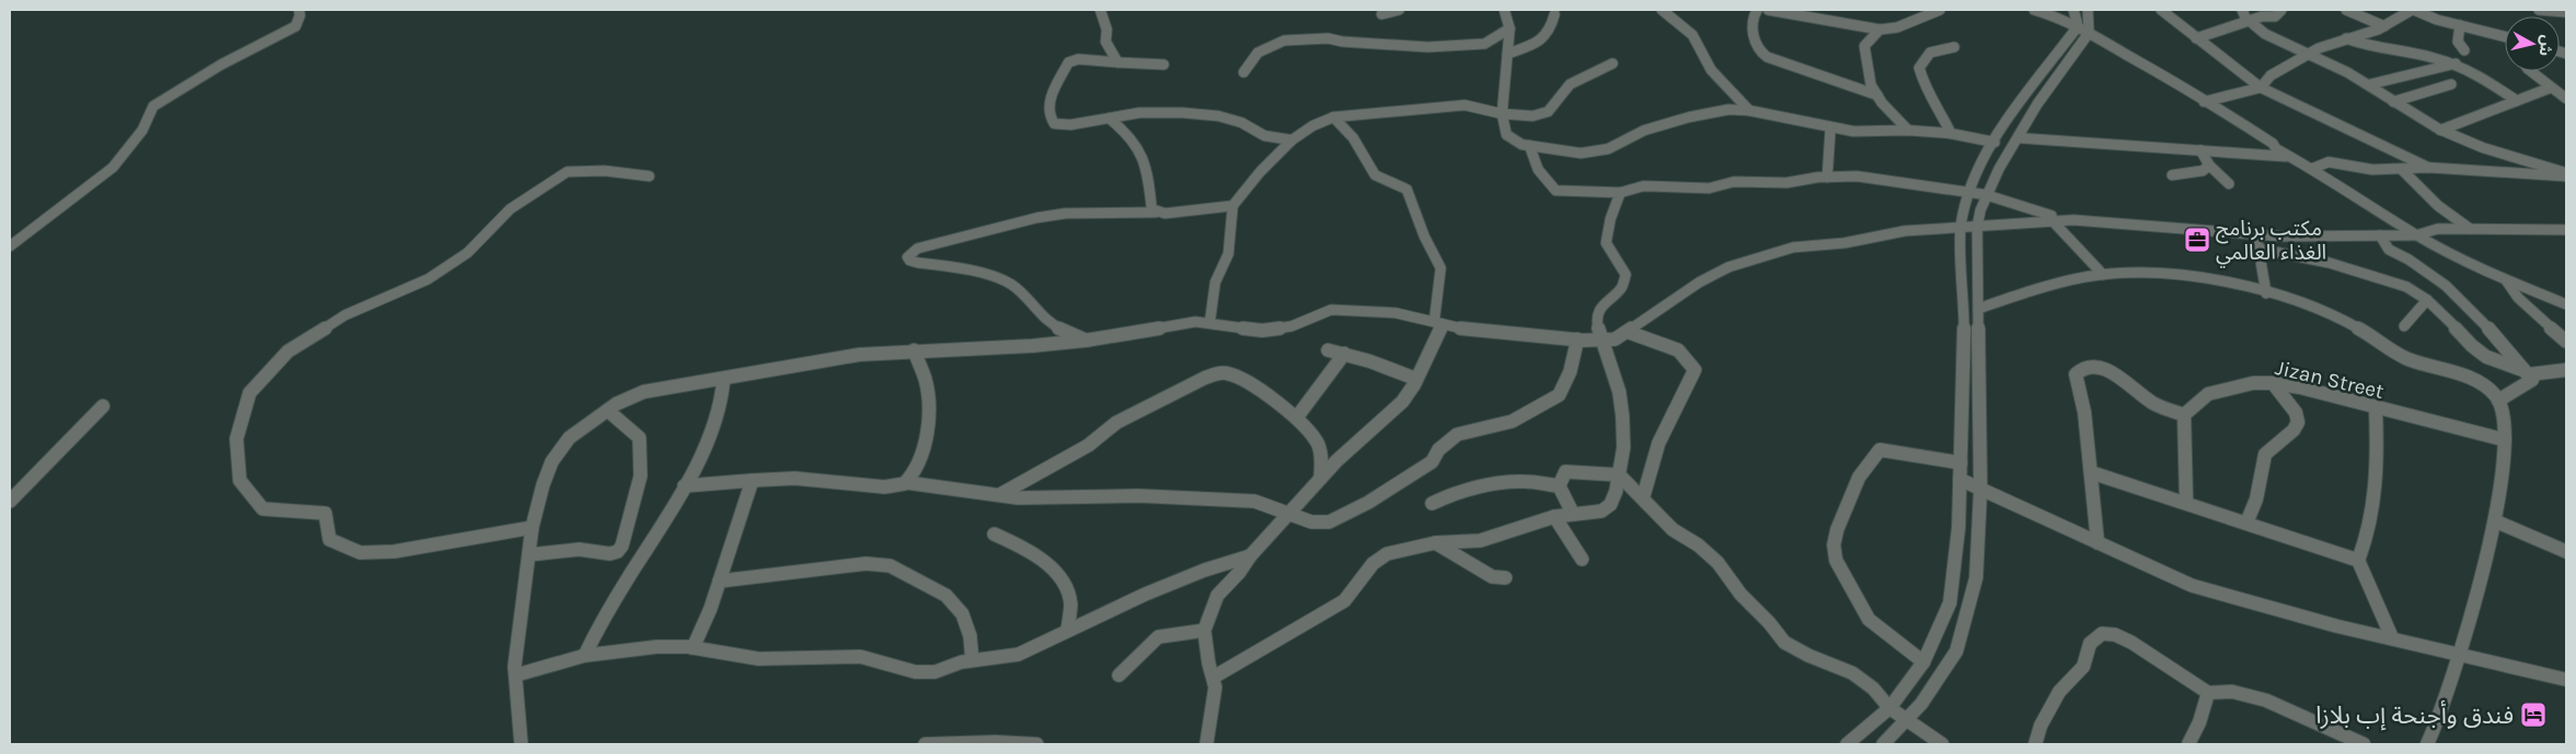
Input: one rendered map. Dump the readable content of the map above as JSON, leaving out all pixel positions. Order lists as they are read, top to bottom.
{
  "streets": {
    "street": ["Jizan Street"]
  },
  "places": {
    "office": ["مكتب برنامج الغذاء العالمي"],
    "hotel": ["فندق وأجنحة إب بلازا"]
  },
  "north": "right"
}
